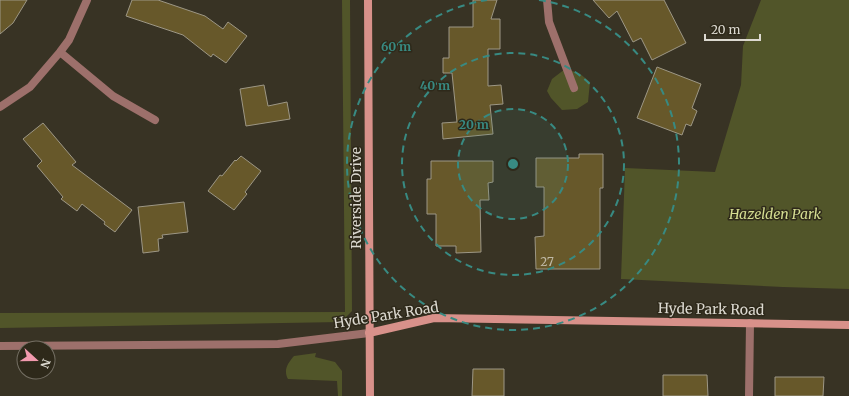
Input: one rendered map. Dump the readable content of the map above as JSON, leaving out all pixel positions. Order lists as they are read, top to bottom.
{
  "streets": {
    "main road": ["Riverside Drive", "Hyde Park Road"]
  },
  "crossings": [
    ["Riverside Drive", "Hyde Park Road"]
  ],
  "parks": ["Hazelden Park"],
  "house_numbers": ["27"],
  "scale_bar": "20 m",
  "north": "right",
  "rings": ["60 m", "40 m", "20 m"]
}
